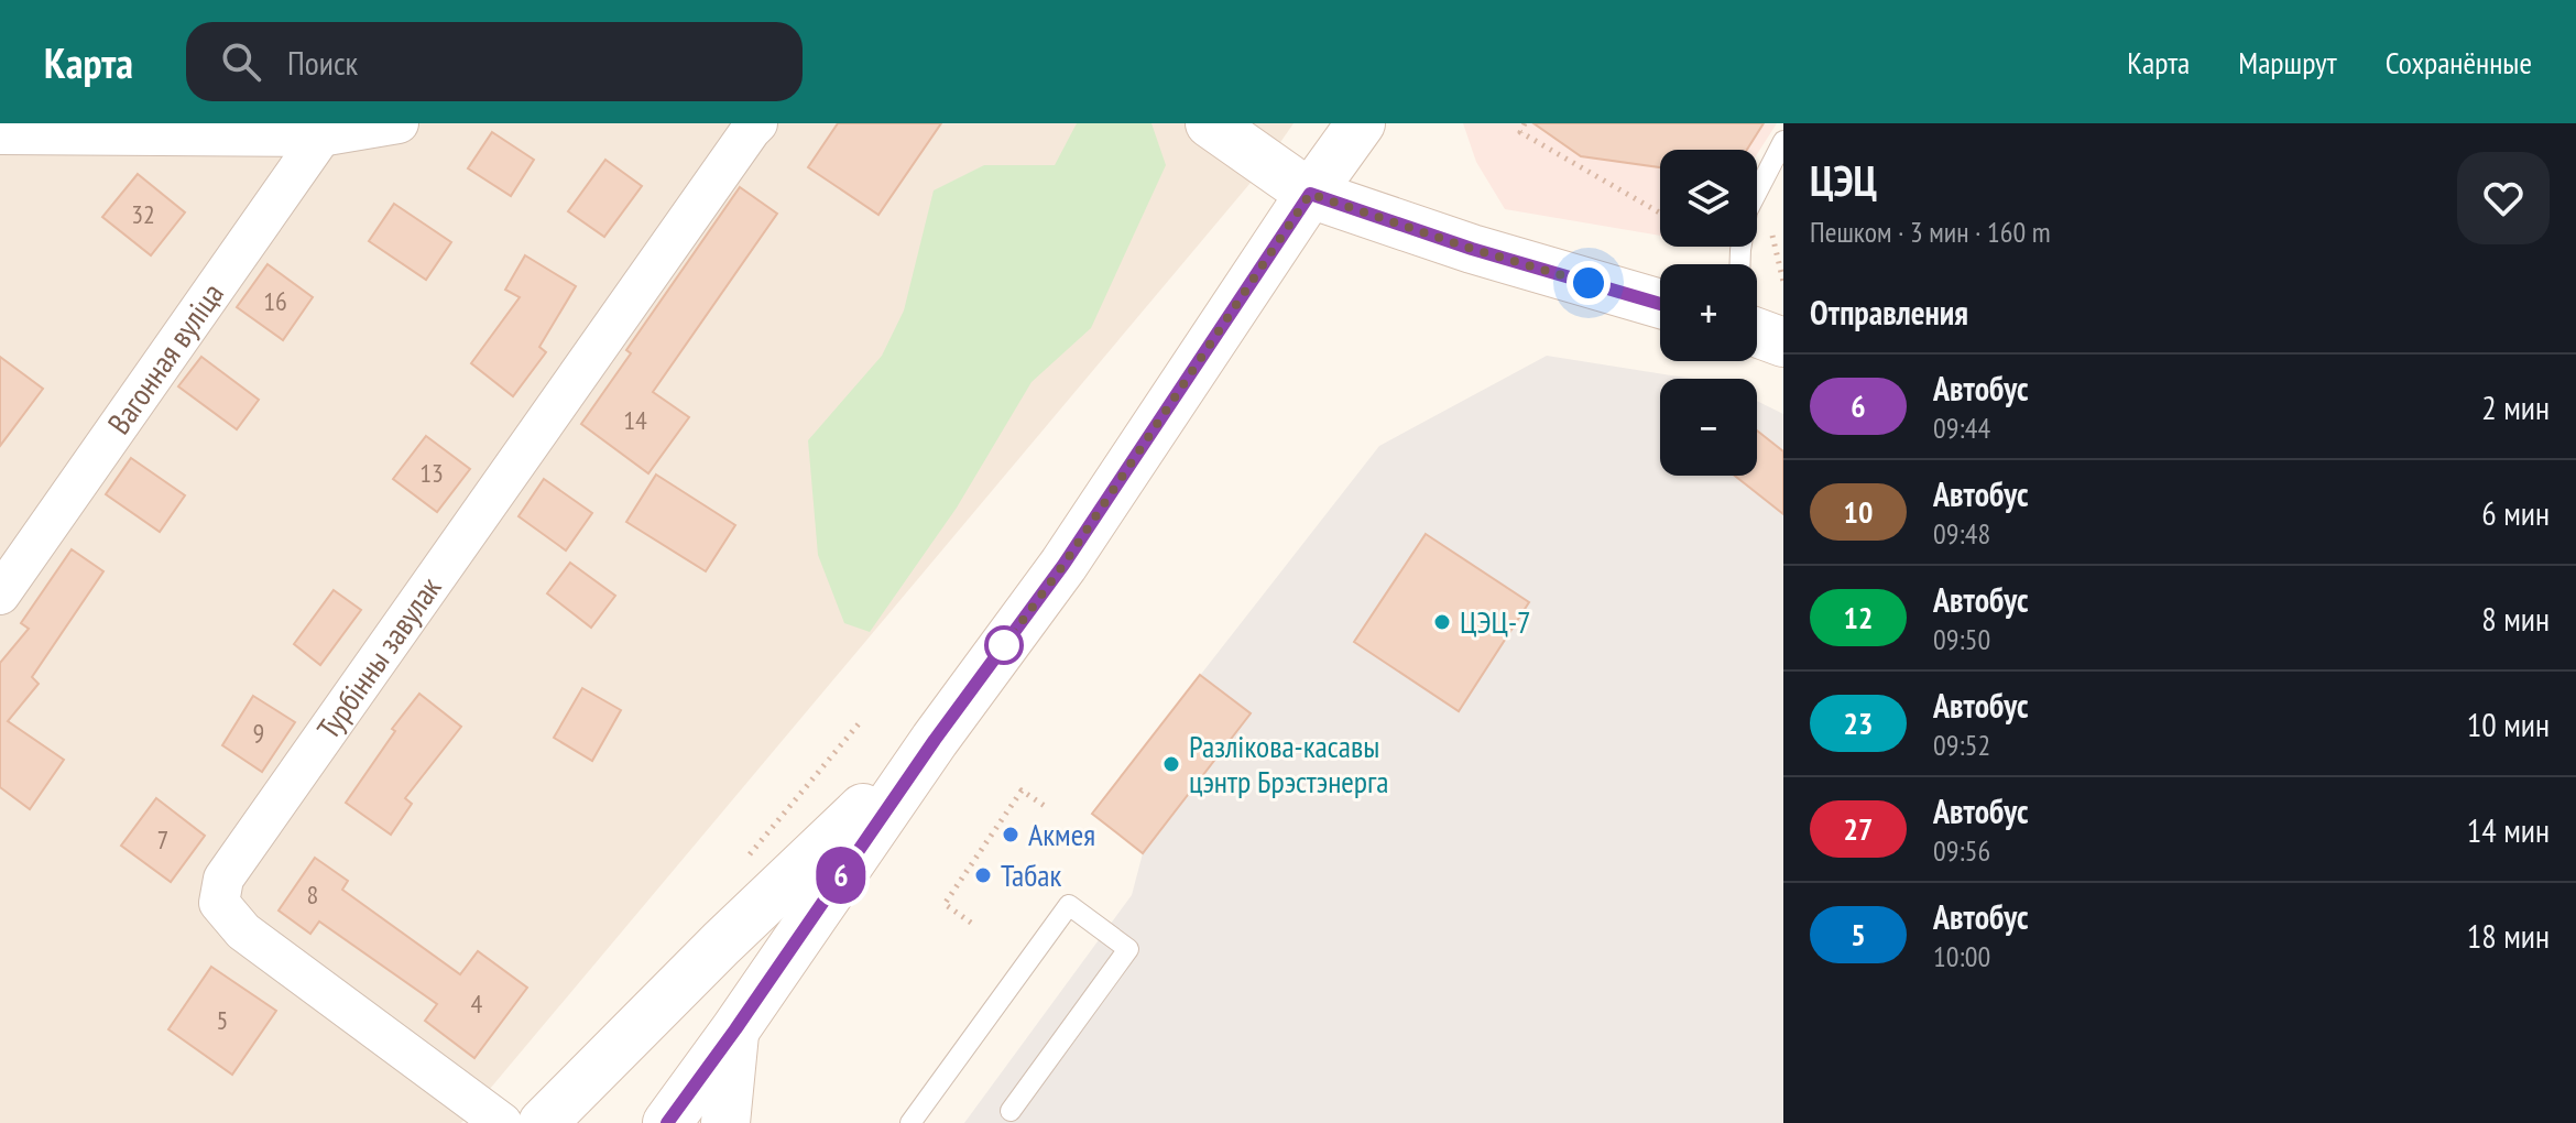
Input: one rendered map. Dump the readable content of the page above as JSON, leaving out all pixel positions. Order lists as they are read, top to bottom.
{
  "streets": {
    "street": ["Вагонная вуліца", "Турбінны завулак"]
  },
  "places": [
    "ЦЭЦ-7",
    "Разлікова-касавы цэнтр Брэстэнерга",
    "Акмея",
    "Табак"
  ],
  "lines": ["bus line 6"],
  "house_numbers": [
    "32",
    "16",
    "14",
    "13",
    "9",
    "7",
    "8",
    "4",
    "5"
  ],
  "page": {
    "header": "Карта",
    "search": "Поиск",
    "nav": ["Карта", "Маршрут", "Сохранённые"],
    "on_map": "6",
    "heading": [
      ["ЦЭЦ", "Пешком · 3 мин · 160 m"],
      "Отправления"
    ],
    "map_buttons": ["+", "−"],
    "list": [
      {
        "mark": "6",
        "name": "Автобус",
        "note": "09:44",
        "value": "2 мин"
      },
      {
        "mark": "10",
        "name": "Автобус",
        "note": "09:48",
        "value": "6 мин"
      },
      {
        "mark": "12",
        "name": "Автобус",
        "note": "09:50",
        "value": "8 мин"
      },
      {
        "mark": "23",
        "name": "Автобус",
        "note": "09:52",
        "value": "10 мин"
      },
      {
        "mark": "27",
        "name": "Автобус",
        "note": "09:56",
        "value": "14 мин"
      },
      {
        "mark": "5",
        "name": "Автобус",
        "note": "10:00",
        "value": "18 мин"
      }
    ]
  }
}
